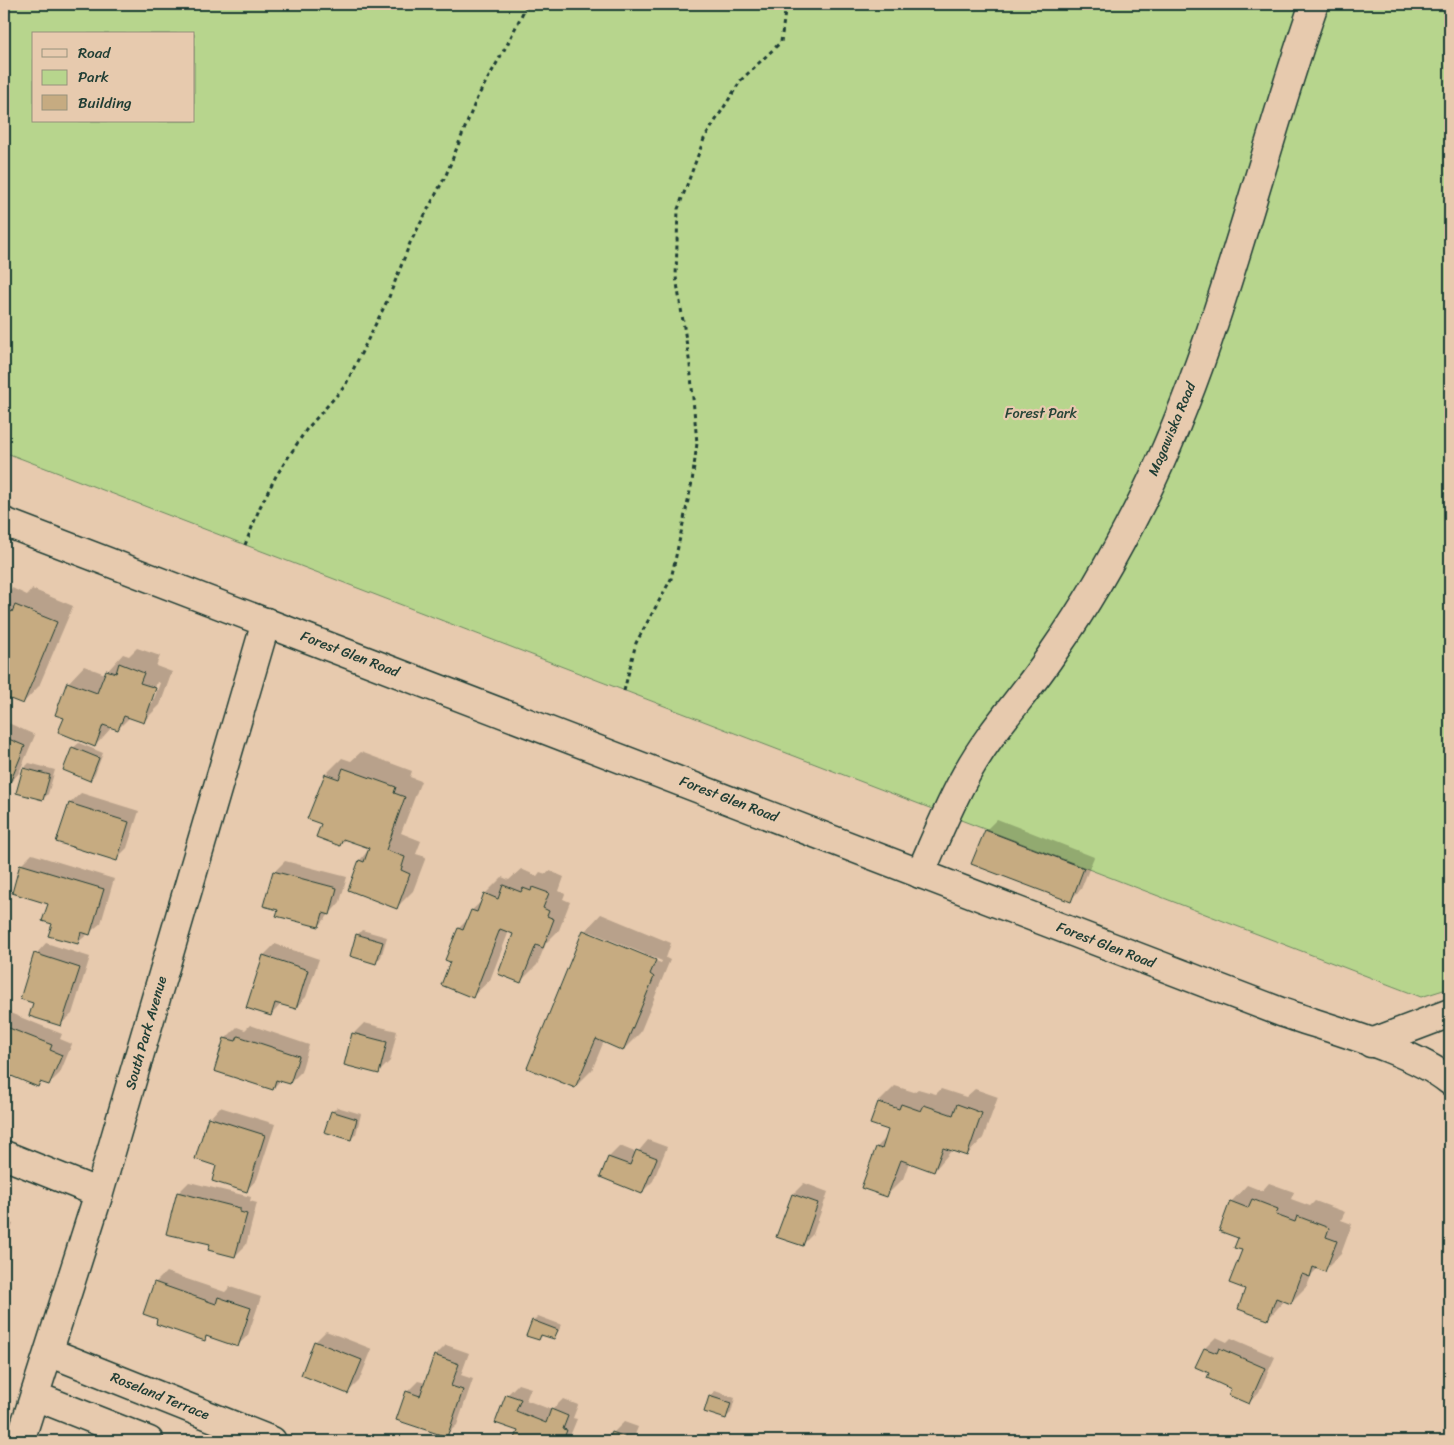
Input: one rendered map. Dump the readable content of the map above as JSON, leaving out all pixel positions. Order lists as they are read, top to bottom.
{
  "streets": {
    "street": [
      "Magawiska Road",
      "Forest Glen Road",
      "South Park Avenue",
      "Roseland Terrace"
    ]
  },
  "crossings": [
    ["Magawiska Road", "Forest Glen Road"],
    ["Forest Glen Road", "South Park Avenue"],
    ["South Park Avenue", "Roseland Terrace"]
  ],
  "parks": ["Forest Park"],
  "legend": ["Road", "Park", "Building"]
}
